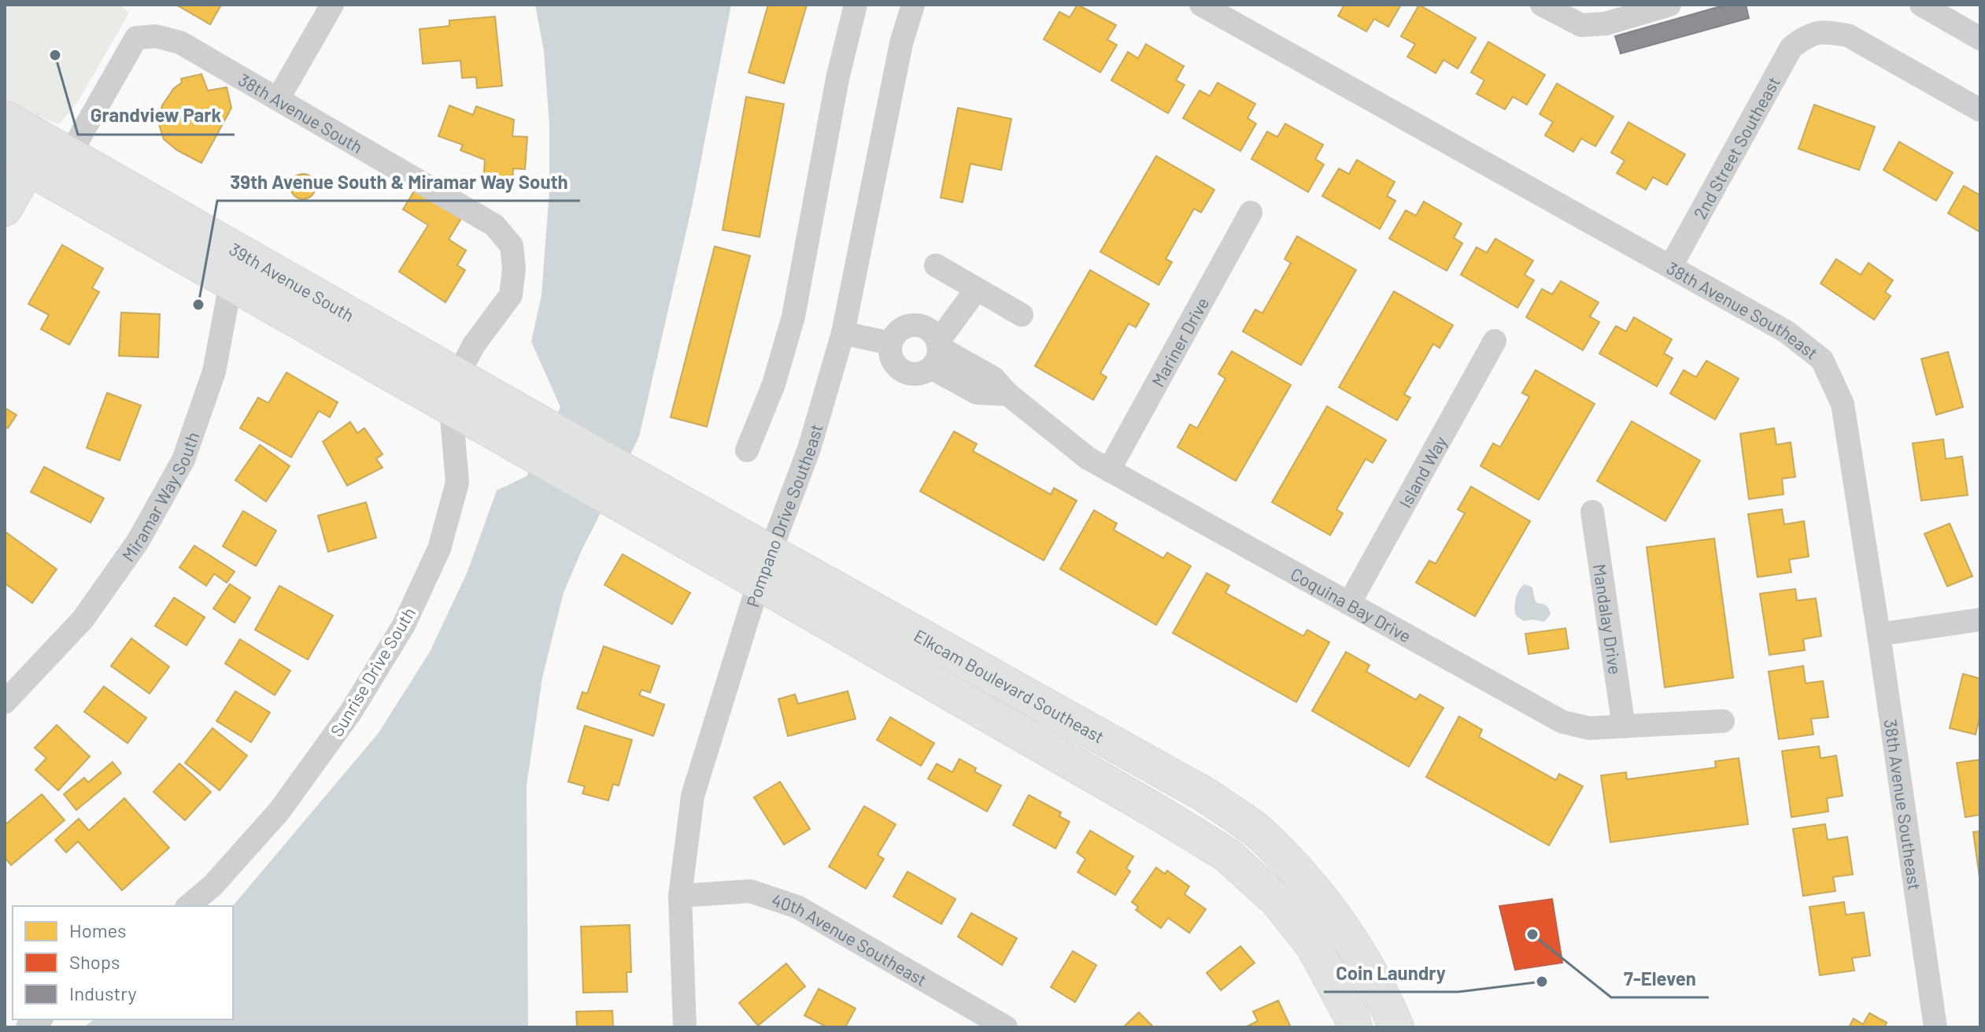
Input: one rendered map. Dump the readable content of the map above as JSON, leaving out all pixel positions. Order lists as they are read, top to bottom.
{
  "streets": {
    "street": [
      "38th Avenue South",
      "2nd Street Southeast",
      "39th Avenue South",
      "38th Avenue Southeast",
      "Mariner Drive",
      "Island Way",
      "Miramar Way South",
      "Pompano Drive Southeast",
      "Coquina Bay Drive",
      "Mandalay Drive",
      "Sunrise Drive South",
      "Elkcam Boulevard Southeast",
      "40th Avenue Southeast"
    ]
  },
  "crossings": [
    ["38th Avenue South", "39th Avenue South"],
    ["38th Avenue South", "Sunrise Drive South"],
    ["2nd Street Southeast", "38th Avenue Southeast"],
    ["39th Avenue South", "Miramar Way South"],
    ["39th Avenue South", "Sunrise Drive South"],
    ["39th Avenue South", "Elkcam Boulevard Southeast"],
    ["Mariner Drive", "Coquina Bay Drive"],
    ["Island Way", "Coquina Bay Drive"],
    ["Pompano Drive Southeast", "Elkcam Boulevard Southeast"],
    ["Pompano Drive Southeast", "40th Avenue Southeast"],
    ["Coquina Bay Drive", "Mandalay Drive"]
  ],
  "places": [
    "Grandview Park",
    "39th Avenue South & Miramar Way South",
    "7-Eleven",
    "Coin Laundry"
  ],
  "legend": ["Homes", "Shops", "Industry"]
}
